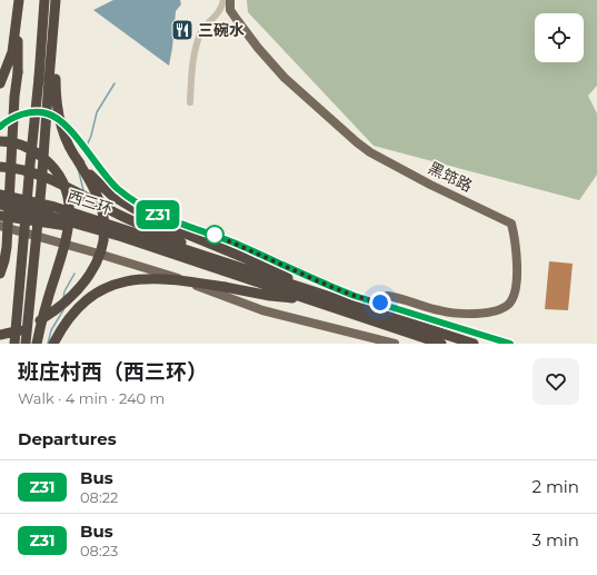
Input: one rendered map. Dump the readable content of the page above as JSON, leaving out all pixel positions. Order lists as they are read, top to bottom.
{
  "streets": {
    "highway": ["西三环"],
    "main road": ["黑筇路"]
  },
  "places": {
    "restaurant": ["三碗水"]
  },
  "lines": ["bus line Z31"],
  "page": {
    "on_map": "Z31",
    "heading": [
      ["班庄村西（西三环）", "Walk · 4 min · 240 m"],
      "Departures"
    ],
    "list": [
      {
        "mark": "Z31",
        "name": "Bus",
        "note": "08:22",
        "value": "2 min"
      },
      {
        "mark": "Z31",
        "name": "Bus",
        "note": "08:23",
        "value": "3 min"
      }
    ]
  }
}
